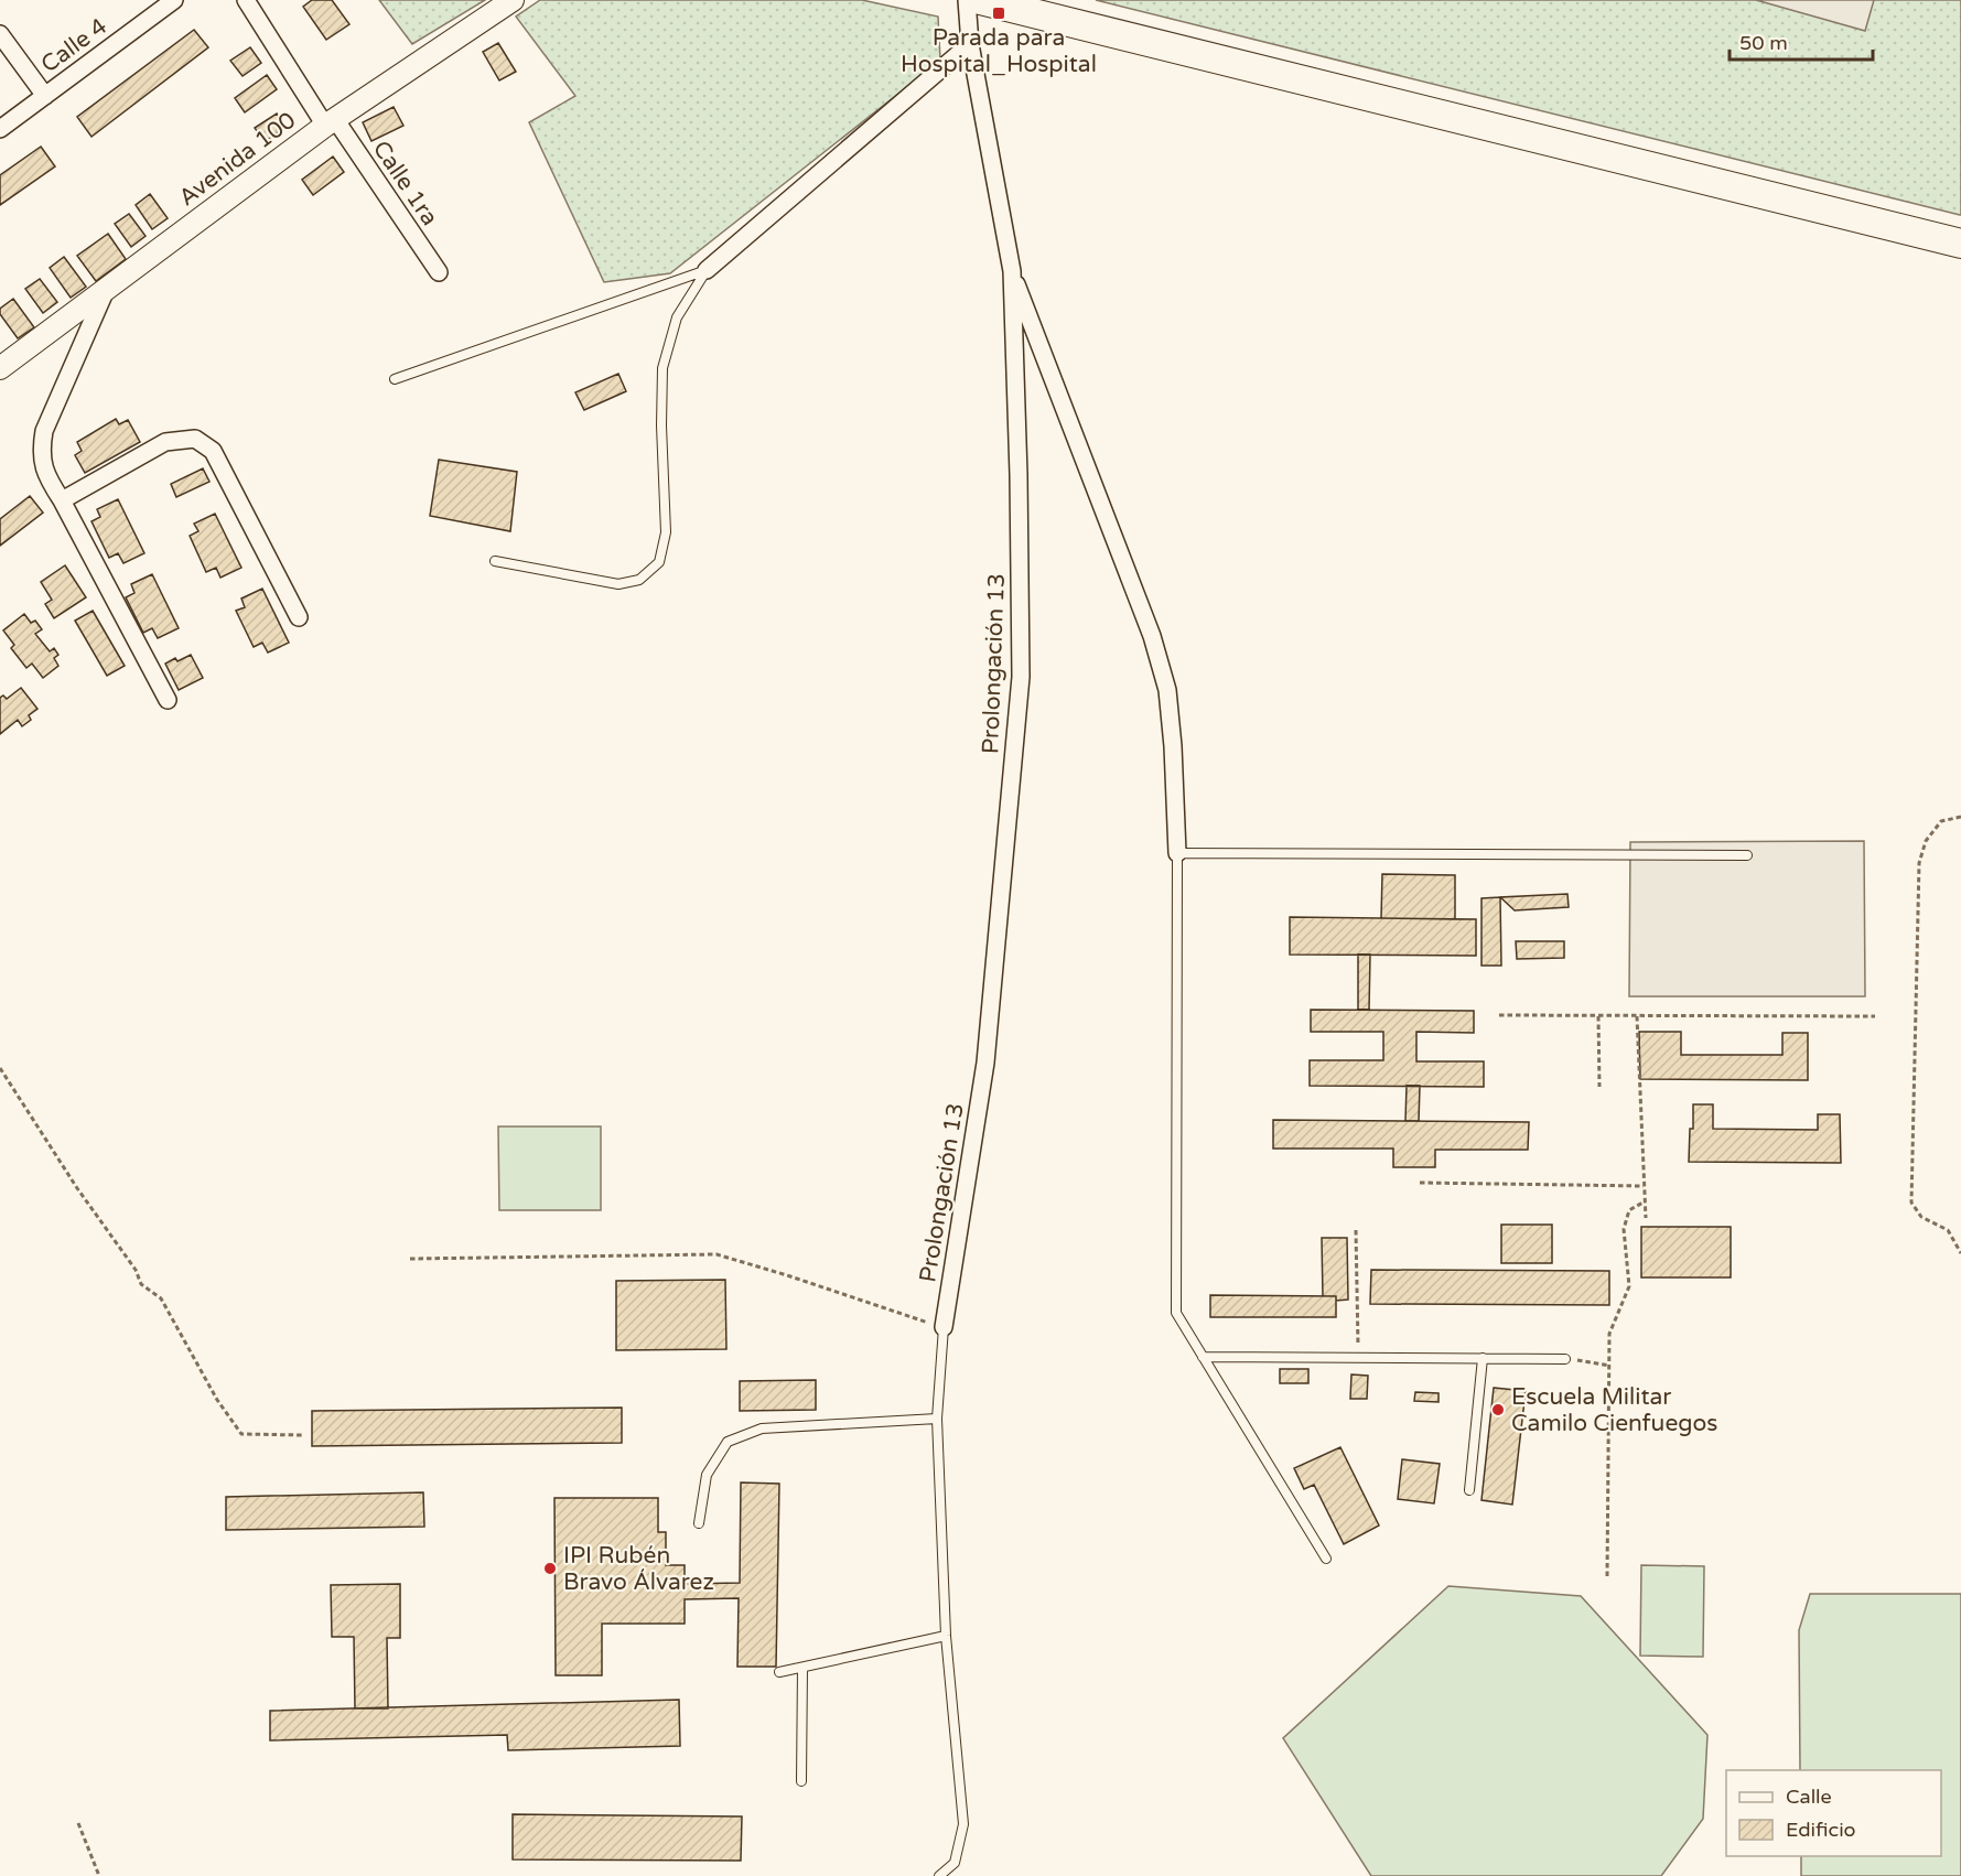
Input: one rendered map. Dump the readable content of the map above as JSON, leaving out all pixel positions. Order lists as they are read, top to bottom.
{
  "streets": {
    "street": [
      "Calle 4",
      "Avenida 100",
      "Calle 1ra",
      "Prolongación 13"
    ]
  },
  "crossings": [
    ["Avenida 100", "Calle 1ra"]
  ],
  "places": {
    "transit": ["Parada para Hospital_Hospital"],
    "other": ["Escuela Militar Camilo Cienfuegos", "IPI Rubén Bravo Álvarez"]
  },
  "legend": ["Calle", "Edificio"],
  "scale_bar": "50 m"
}
